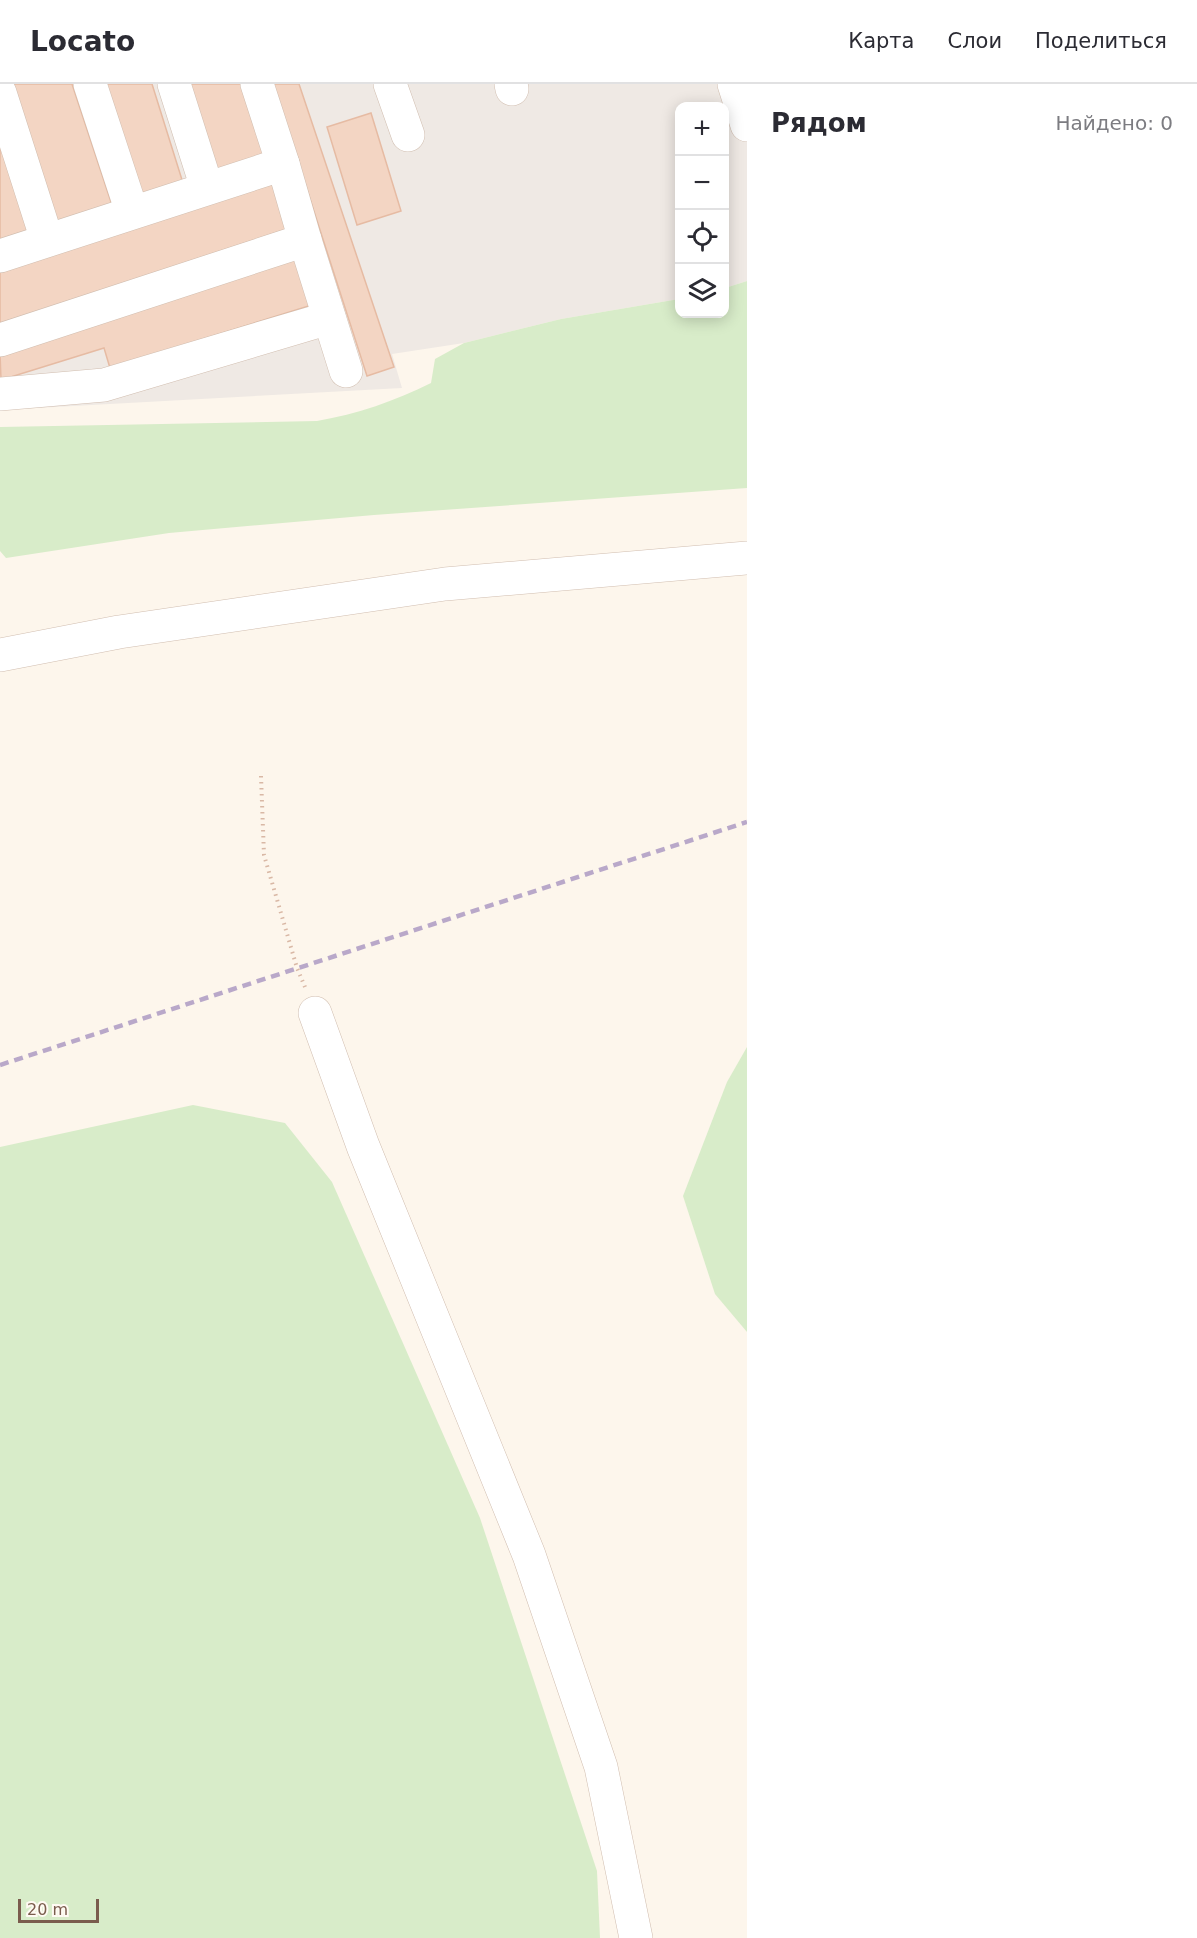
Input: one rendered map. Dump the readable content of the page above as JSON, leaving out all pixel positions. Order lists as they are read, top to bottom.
{
  "scale_bar": "20 m",
  "page": {
    "header": "Locato",
    "nav": ["Карта", "Слои", "Поделиться"],
    "heading": ["Рядом", "Найдено: 0"],
    "map_buttons": ["+", "−"],
    "scale": "20 m"
  }
}
